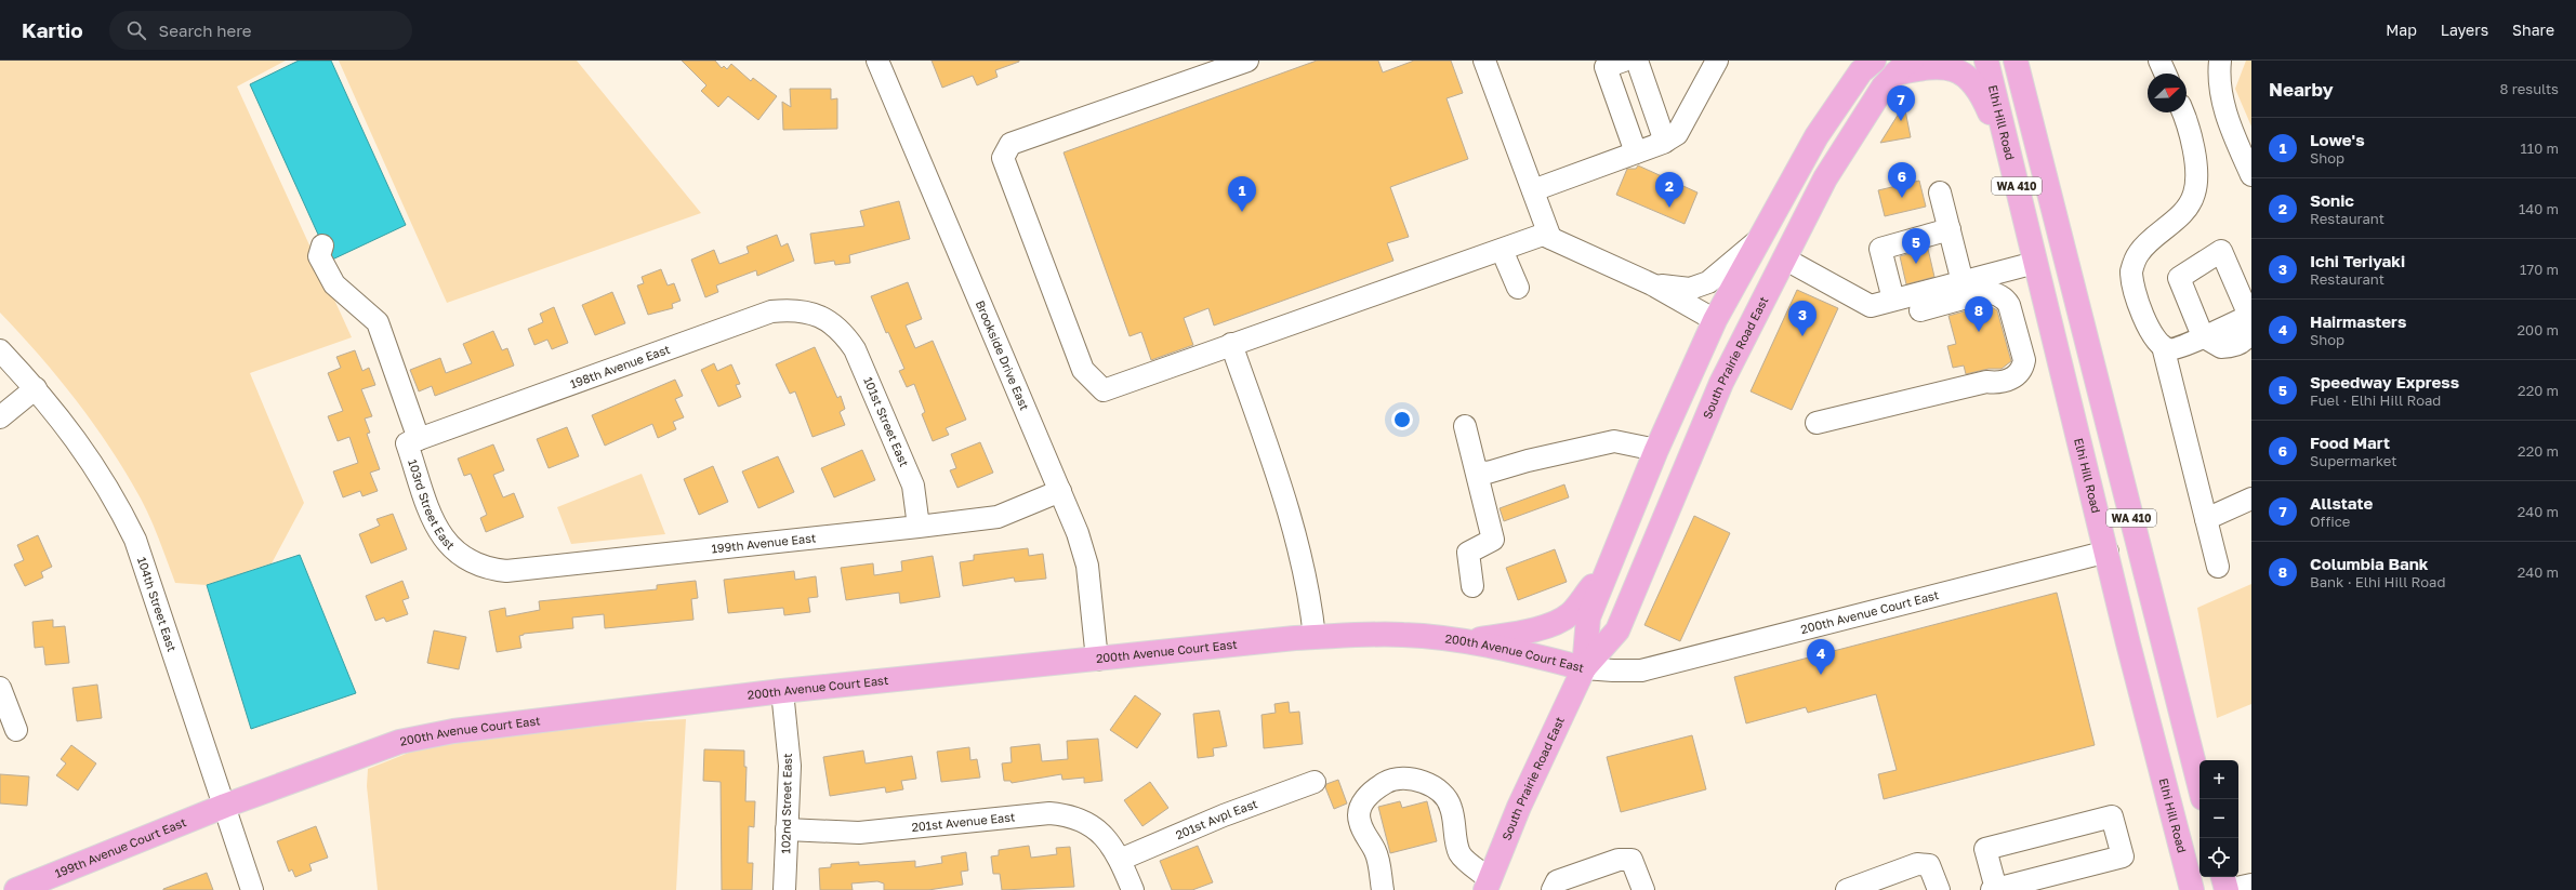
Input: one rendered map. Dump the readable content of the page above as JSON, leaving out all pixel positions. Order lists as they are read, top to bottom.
{
  "streets": {
    "main road": [
      "Elhi Hill Road",
      "WA 410",
      "South Prairie Road East",
      "200th Avenue Court East",
      "199th Avenue Court East"
    ],
    "street": [
      "Brookside Drive East",
      "198th Avenue East",
      "101st Street East",
      "103rd Street East",
      "199th Avenue East",
      "104th Street East",
      "102nd Street East",
      "201st Avpl East",
      "201st Avenue East"
    ]
  },
  "crossings": [
    ["Elhi Hill Road", "200th Avenue Court East"],
    ["Brookside Drive East", "199th Avenue East"],
    ["Brookside Drive East", "200th Avenue Court East"],
    ["South Prairie Road East", "200th Avenue Court East"],
    ["198th Avenue East", "101st Street East"],
    ["198th Avenue East", "103rd Street East"],
    ["101st Street East", "199th Avenue East"],
    ["103rd Street East", "199th Avenue East"],
    ["104th Street East", "200th Avenue Court East"],
    ["104th Street East", "199th Avenue Court East"],
    ["200th Avenue Court East", "102nd Street East"],
    ["200th Avenue Court East", "199th Avenue Court East"],
    ["102nd Street East", "201st Avenue East"],
    ["201st Avpl East", "201st Avenue East"]
  ],
  "north": "top right",
  "page": {
    "header": "Kartio",
    "search": "Search here",
    "nav": ["Map", "Layers", "Share"],
    "heading": ["Nearby", "8 results"],
    "pins": [
      "7",
      "6",
      "2",
      "1",
      "5",
      "8",
      "3",
      "4"
    ],
    "list": [
      {
        "mark": "1",
        "name": "Lowe's",
        "note": "Shop",
        "value": "110 m"
      },
      {
        "mark": "2",
        "name": "Sonic",
        "note": "Restaurant",
        "value": "140 m"
      },
      {
        "mark": "3",
        "name": "Ichi Teriyaki",
        "note": "Restaurant",
        "value": "170 m"
      },
      {
        "mark": "4",
        "name": "Hairmasters",
        "note": "Shop",
        "value": "200 m"
      },
      {
        "mark": "5",
        "name": "Speedway Express",
        "note": "Fuel · Elhi Hill Road",
        "value": "220 m"
      },
      {
        "mark": "6",
        "name": "Food Mart",
        "note": "Supermarket",
        "value": "220 m"
      },
      {
        "mark": "7",
        "name": "Allstate",
        "note": "Office",
        "value": "240 m"
      },
      {
        "mark": "8",
        "name": "Columbia Bank",
        "note": "Bank · Elhi Hill Road",
        "value": "240 m"
      }
    ],
    "map_buttons": ["+", "−"]
  }
}
